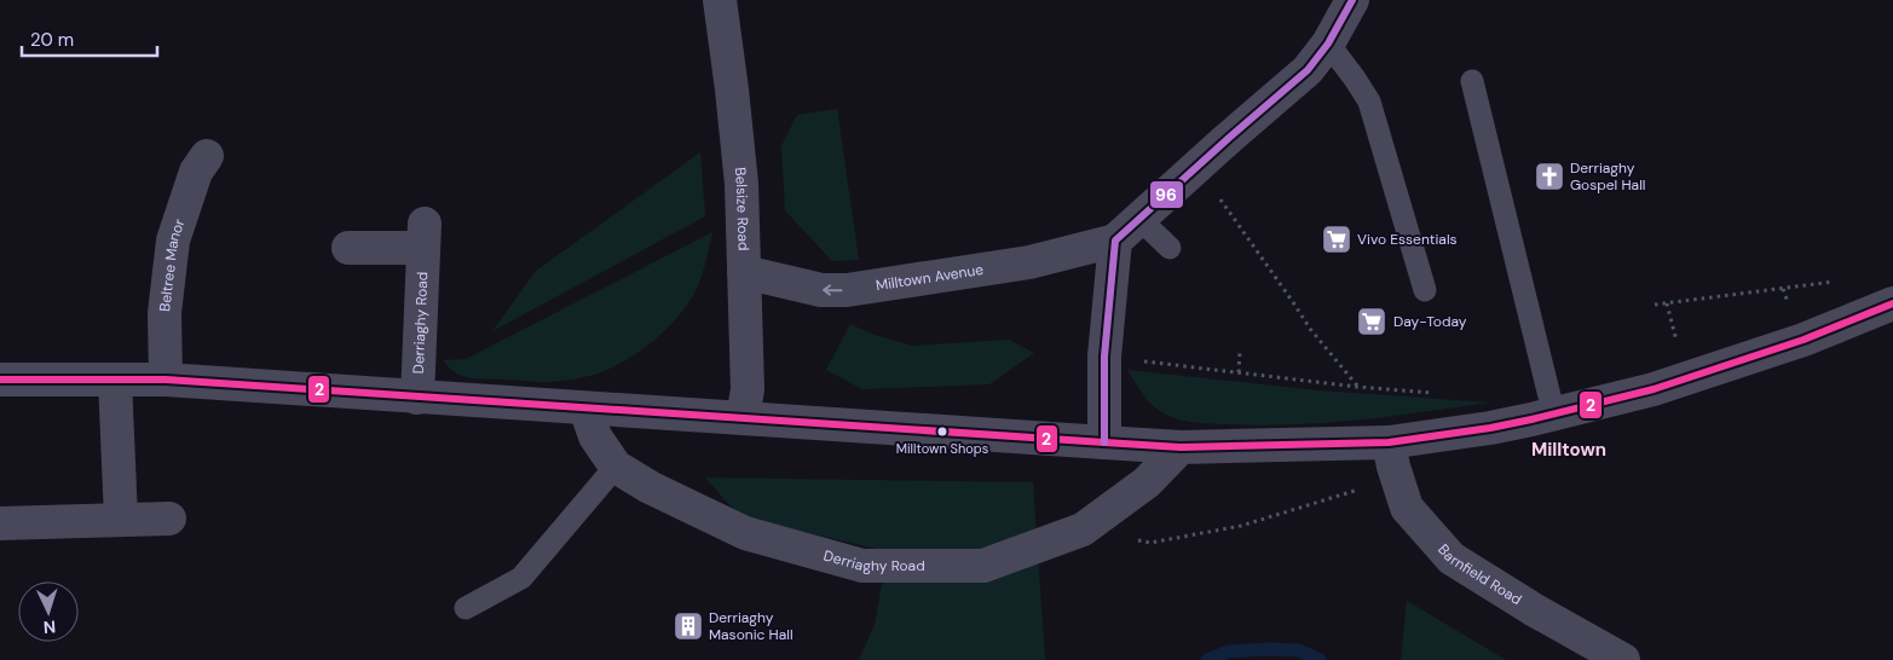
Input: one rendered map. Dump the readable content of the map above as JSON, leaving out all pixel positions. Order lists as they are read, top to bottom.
{
  "streets": {
    "street": [
      "Belsize Road",
      "Beltree Manor",
      "Milltown Avenue",
      "Derriaghy Road",
      "Barnfield Road"
    ]
  },
  "crossings": [
    ["Belsize Road", "Milltown Avenue"]
  ],
  "districts": ["Milltown"],
  "places": {
    "church": ["Derriaghy Gospel Hall"],
    "supermarket": ["Vivo Essentials", "Day-Today"],
    "other": ["Milltown Shops"],
    "building": ["Derriaghy Masonic Hall"]
  },
  "lines": ["transit line 96", "transit line 2"],
  "scale_bar": "20 m",
  "north": "bottom"
}
